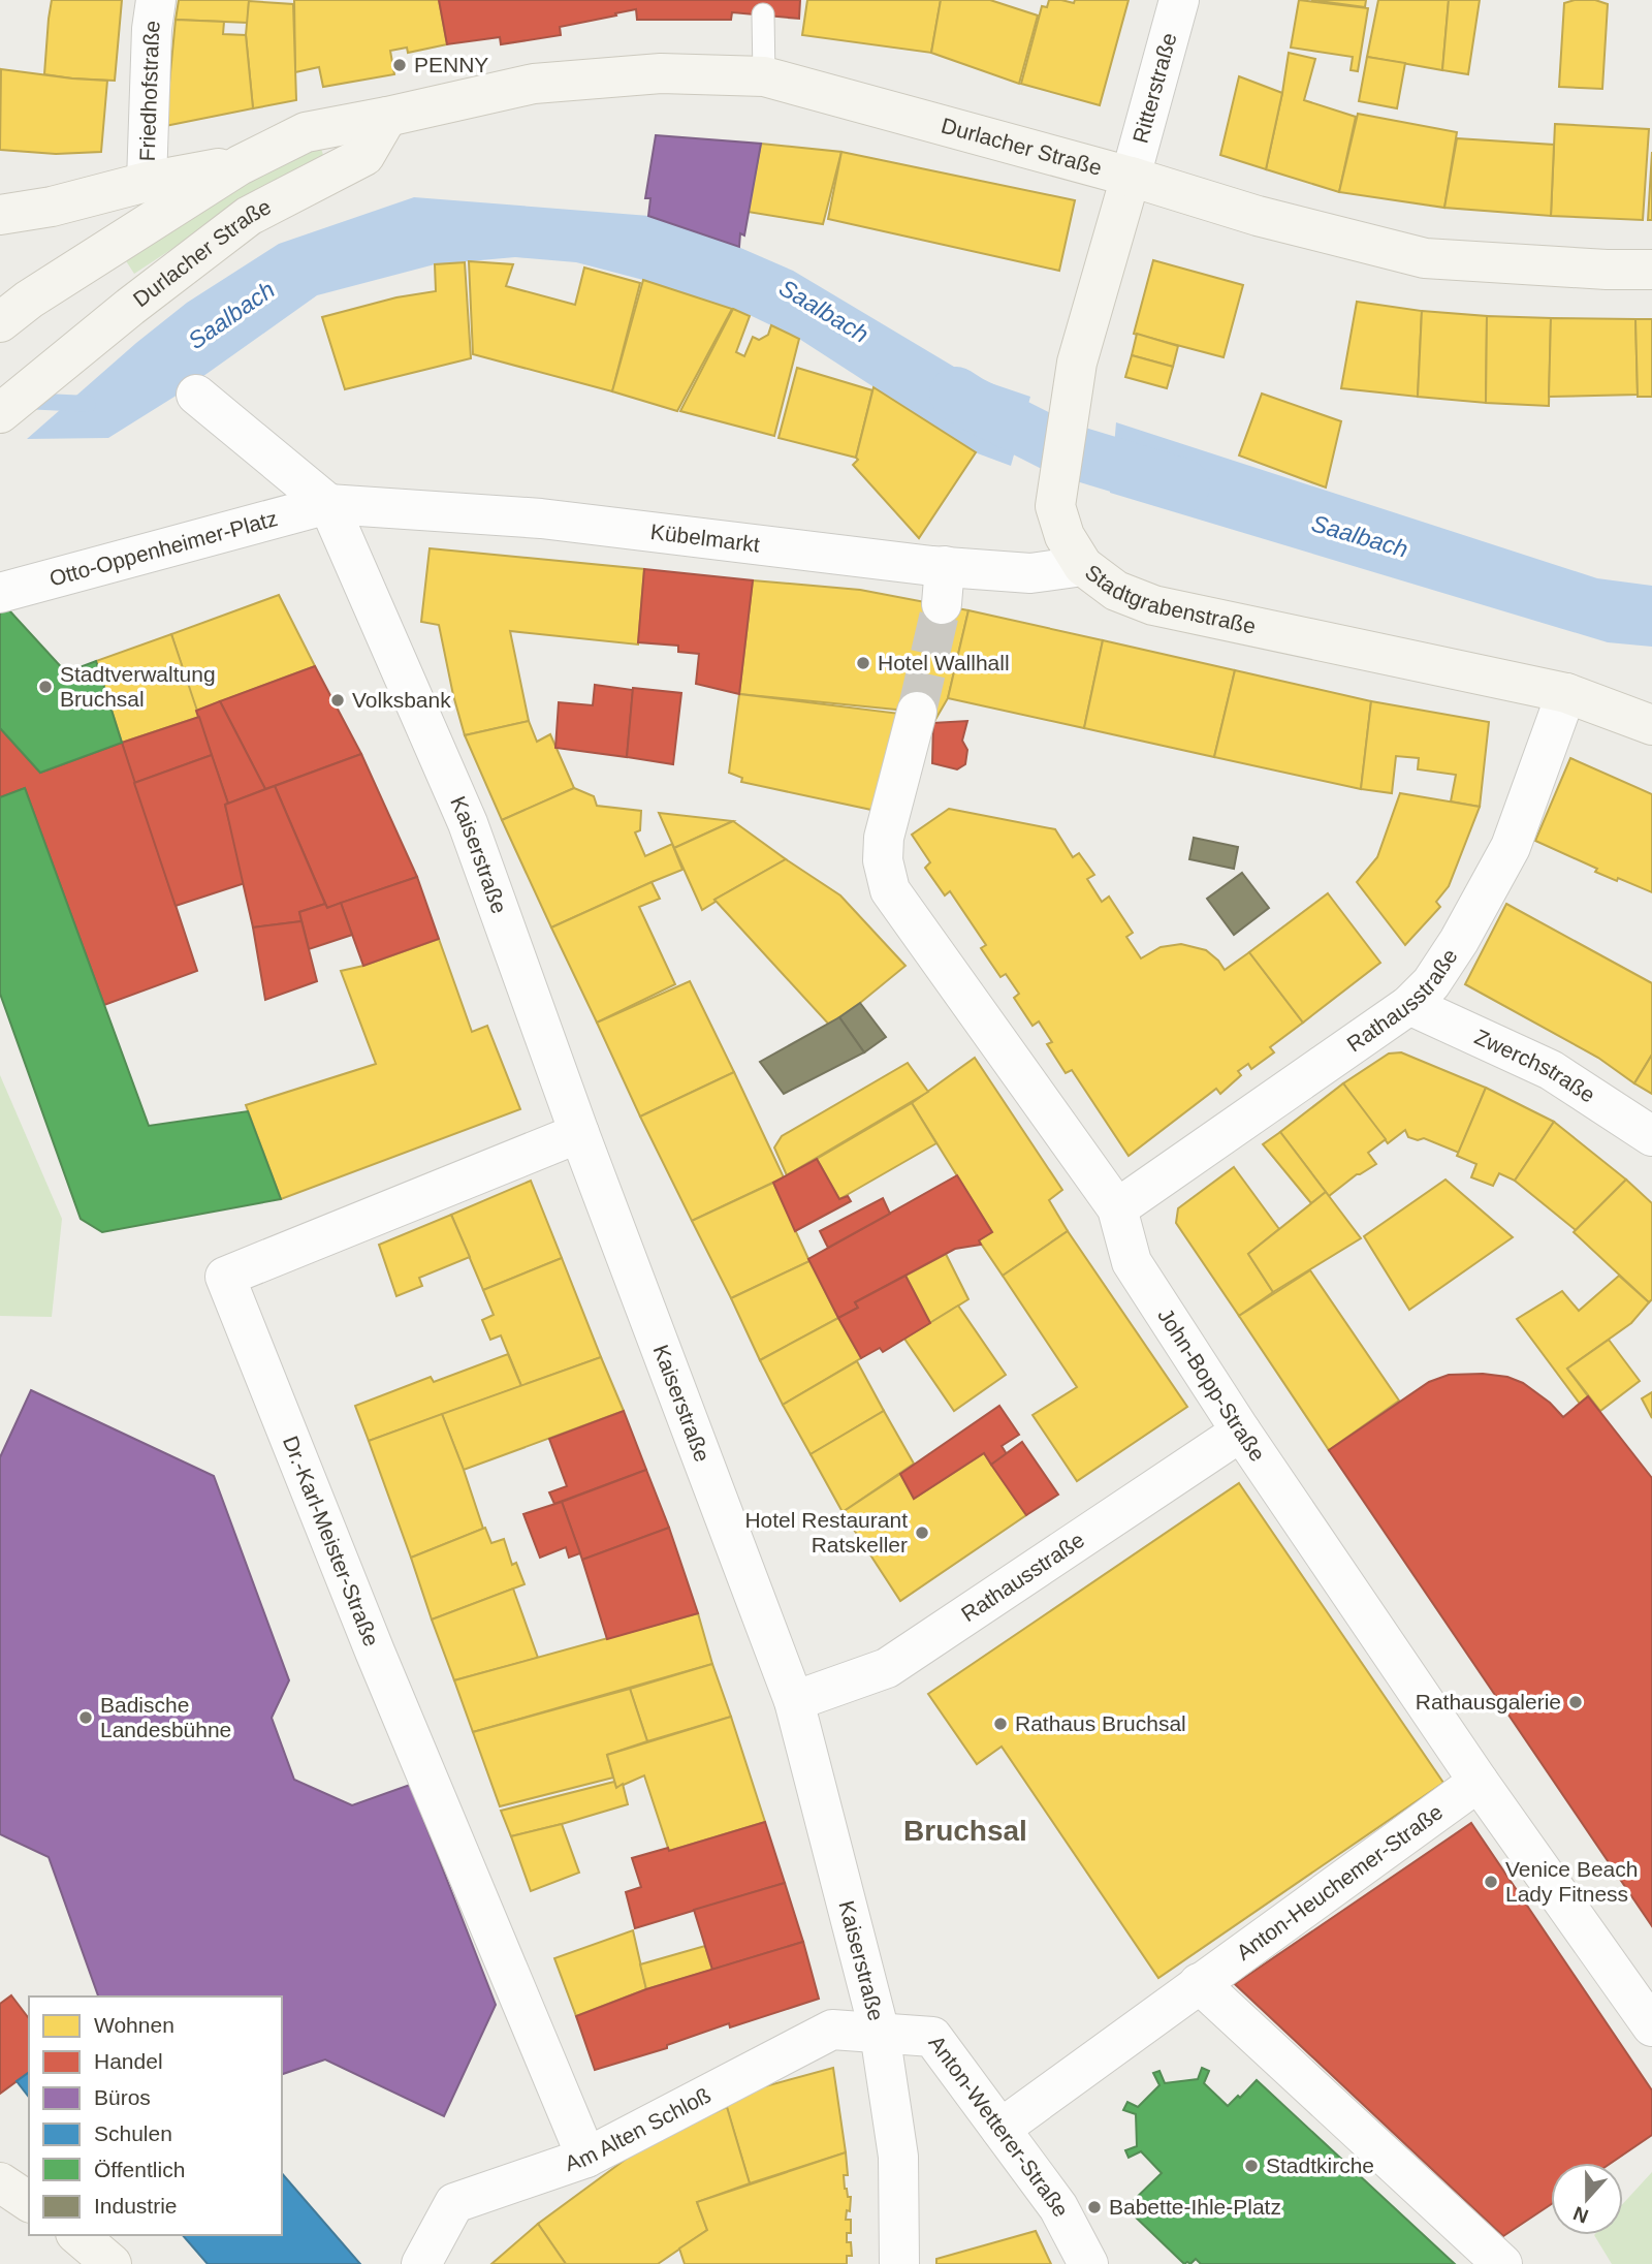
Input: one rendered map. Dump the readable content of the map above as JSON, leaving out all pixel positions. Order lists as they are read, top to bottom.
{
  "streets": {
    "main road": ["Durlacher Straße", "Stadtgrabenstraße"],
    "street": [
      "Ritterstraße",
      "Friedhofstraße",
      "Kübelmarkt",
      "Otto-Oppenheimer-Platz",
      "Kaiserstraße",
      "Rathausstraße",
      "Zwerchstraße",
      "John-Bopp-Straße",
      "Dr.-Karl-Meister-Straße",
      "Anton-Heuchemer-Straße",
      "Am Alten Schloß",
      "Anton-Wetterer-Straße"
    ]
  },
  "crossings": [
    ["Ritterstraße", "Durlacher Straße"],
    ["Ritterstraße", "Stadtgrabenstraße"],
    ["Durlacher Straße", "Stadtgrabenstraße"],
    ["Kübelmarkt", "Otto-Oppenheimer-Platz"],
    ["Kübelmarkt", "Stadtgrabenstraße"],
    ["Kübelmarkt", "Kaiserstraße"],
    ["Otto-Oppenheimer-Platz", "Kaiserstraße"],
    ["Stadtgrabenstraße", "Rathausstraße"],
    ["Kaiserstraße", "Rathausstraße"],
    ["Kaiserstraße", "Dr.-Karl-Meister-Straße"],
    ["Kaiserstraße", "Am Alten Schloß"],
    ["Kaiserstraße", "Anton-Wetterer-Straße"],
    ["Rathausstraße", "Zwerchstraße"],
    ["Rathausstraße", "John-Bopp-Straße"],
    ["John-Bopp-Straße", "Anton-Heuchemer-Straße"],
    ["Dr.-Karl-Meister-Straße", "Am Alten Schloß"],
    ["Anton-Heuchemer-Straße", "Anton-Wetterer-Straße"],
    ["Am Alten Schloß", "Anton-Wetterer-Straße"]
  ],
  "districts": ["Bruchsal"],
  "water": ["Saalbach"],
  "places": [
    "PENNY",
    "Hotel Wallhall",
    "Stadtverwaltung Bruchsal",
    "Volksbank",
    "Hotel Restaurant Ratskeller",
    "Rathausgalerie",
    "Badische Landesbühne",
    "Rathaus Bruchsal",
    "Venice Beach Lady Fitness",
    "Stadtkirche",
    "Babette-Ihle-Platz"
  ],
  "legend": [
    "Wohnen",
    "Handel",
    "Büros",
    "Schulen",
    "Öffentlich",
    "Industrie"
  ],
  "north": "bottom"
}
